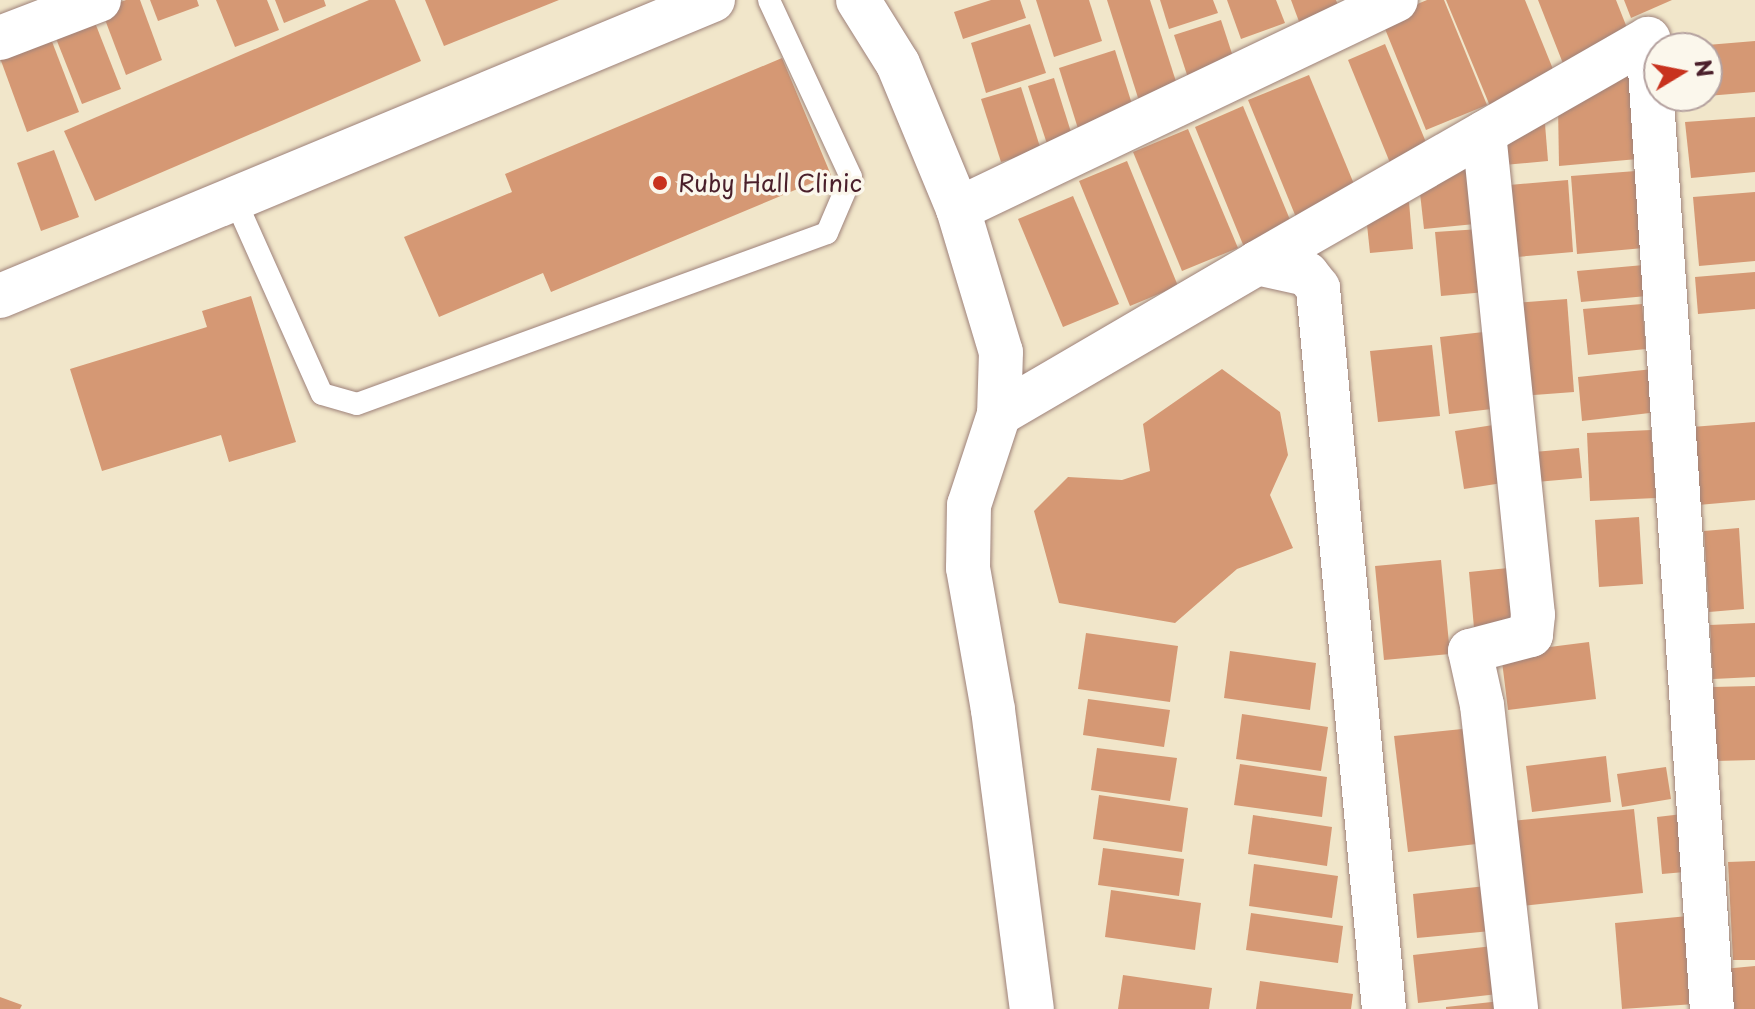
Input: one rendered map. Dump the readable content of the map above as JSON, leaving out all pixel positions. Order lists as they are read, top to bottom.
{
  "places": ["Ruby Hall Clinic"],
  "north": "right"
}
